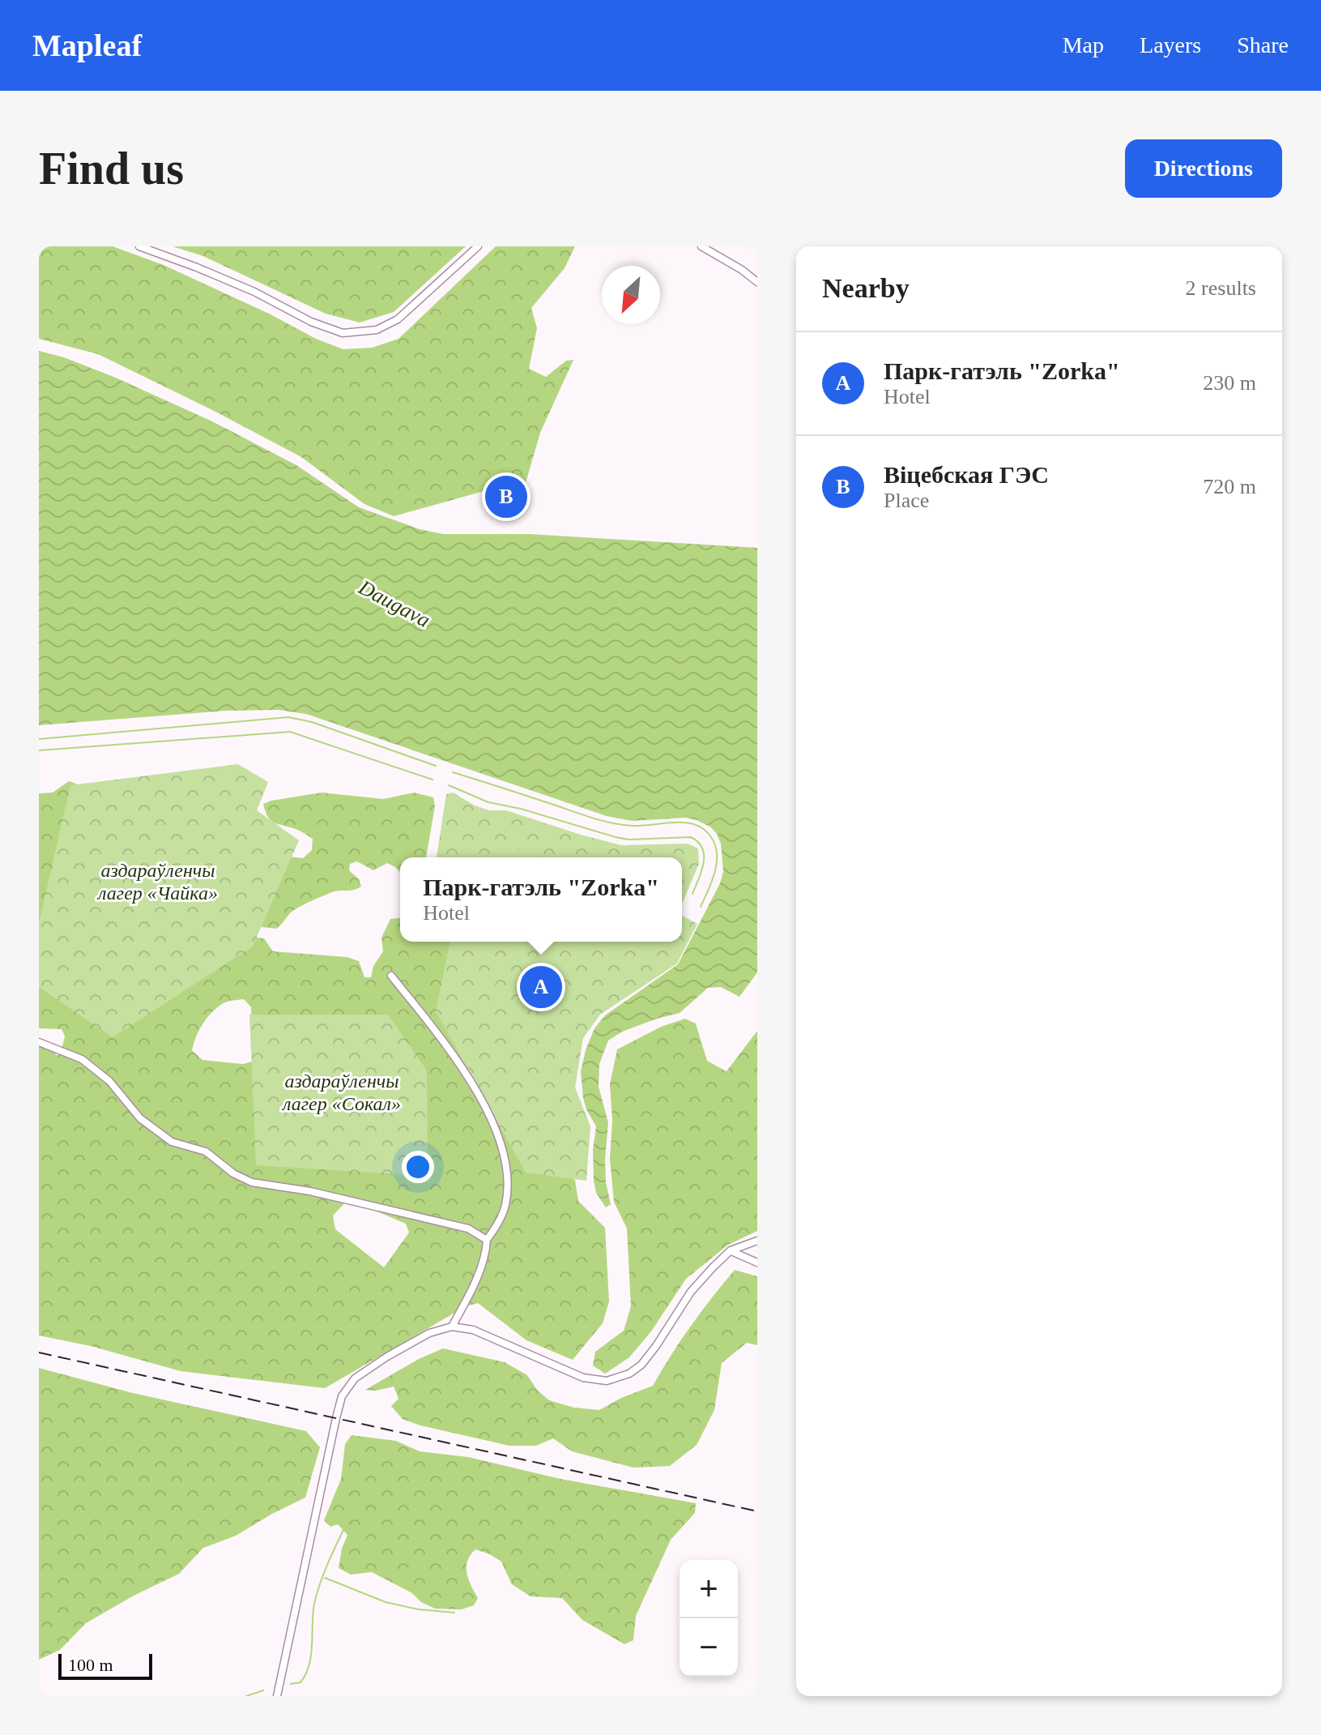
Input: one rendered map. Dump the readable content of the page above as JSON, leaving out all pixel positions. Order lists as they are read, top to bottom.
{
  "water": ["Daugava"],
  "parks": ["аздараўленчы лагер «Чайка»", "аздараўленчы лагер «Сокал»"],
  "scale_bar": "100 m",
  "north": "bottom left",
  "page": {
    "header": "Mapleaf",
    "nav": ["Map", "Layers", "Share"],
    "buttons": "Directions",
    "title": "Find us",
    "heading": ["Nearby", "2 results"],
    "list": [
      {
        "mark": "A",
        "name": "Парк-гатэль \"Zorka\"",
        "note": "Hotel",
        "value": "230 m"
      },
      {
        "mark": "B",
        "name": "Віцебская ГЭС",
        "note": "Place",
        "value": "720 m"
      }
    ],
    "pins": ["B", "A"],
    "popup": ["Парк-гатэль \"Zorka\"", "Hotel"],
    "map_buttons": ["+", "−"],
    "scale": "100 m"
  }
}
